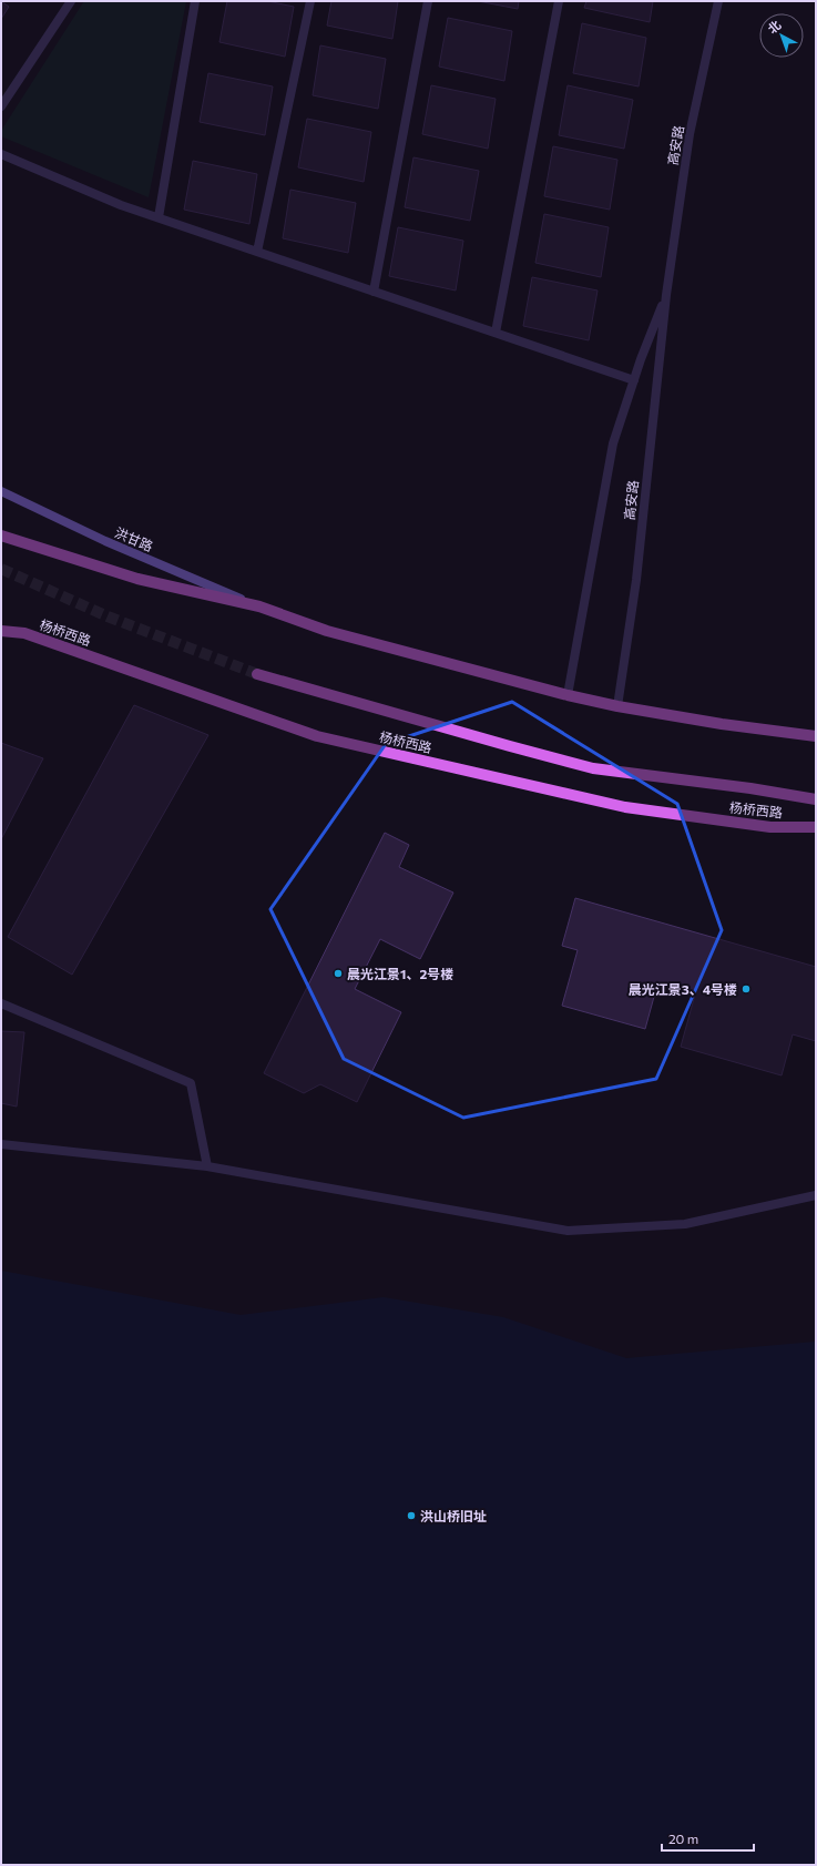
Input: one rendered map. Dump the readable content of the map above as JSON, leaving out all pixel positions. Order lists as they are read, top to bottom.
{
  "streets": {
    "main road": ["洪甘路", "杨桥西路"],
    "street": ["高安路"]
  },
  "places": ["晨光江景1、2号楼", "晨光江景3、4号楼", "洪山桥旧址"],
  "scale_bar": "20 m",
  "north": "top left"
}
